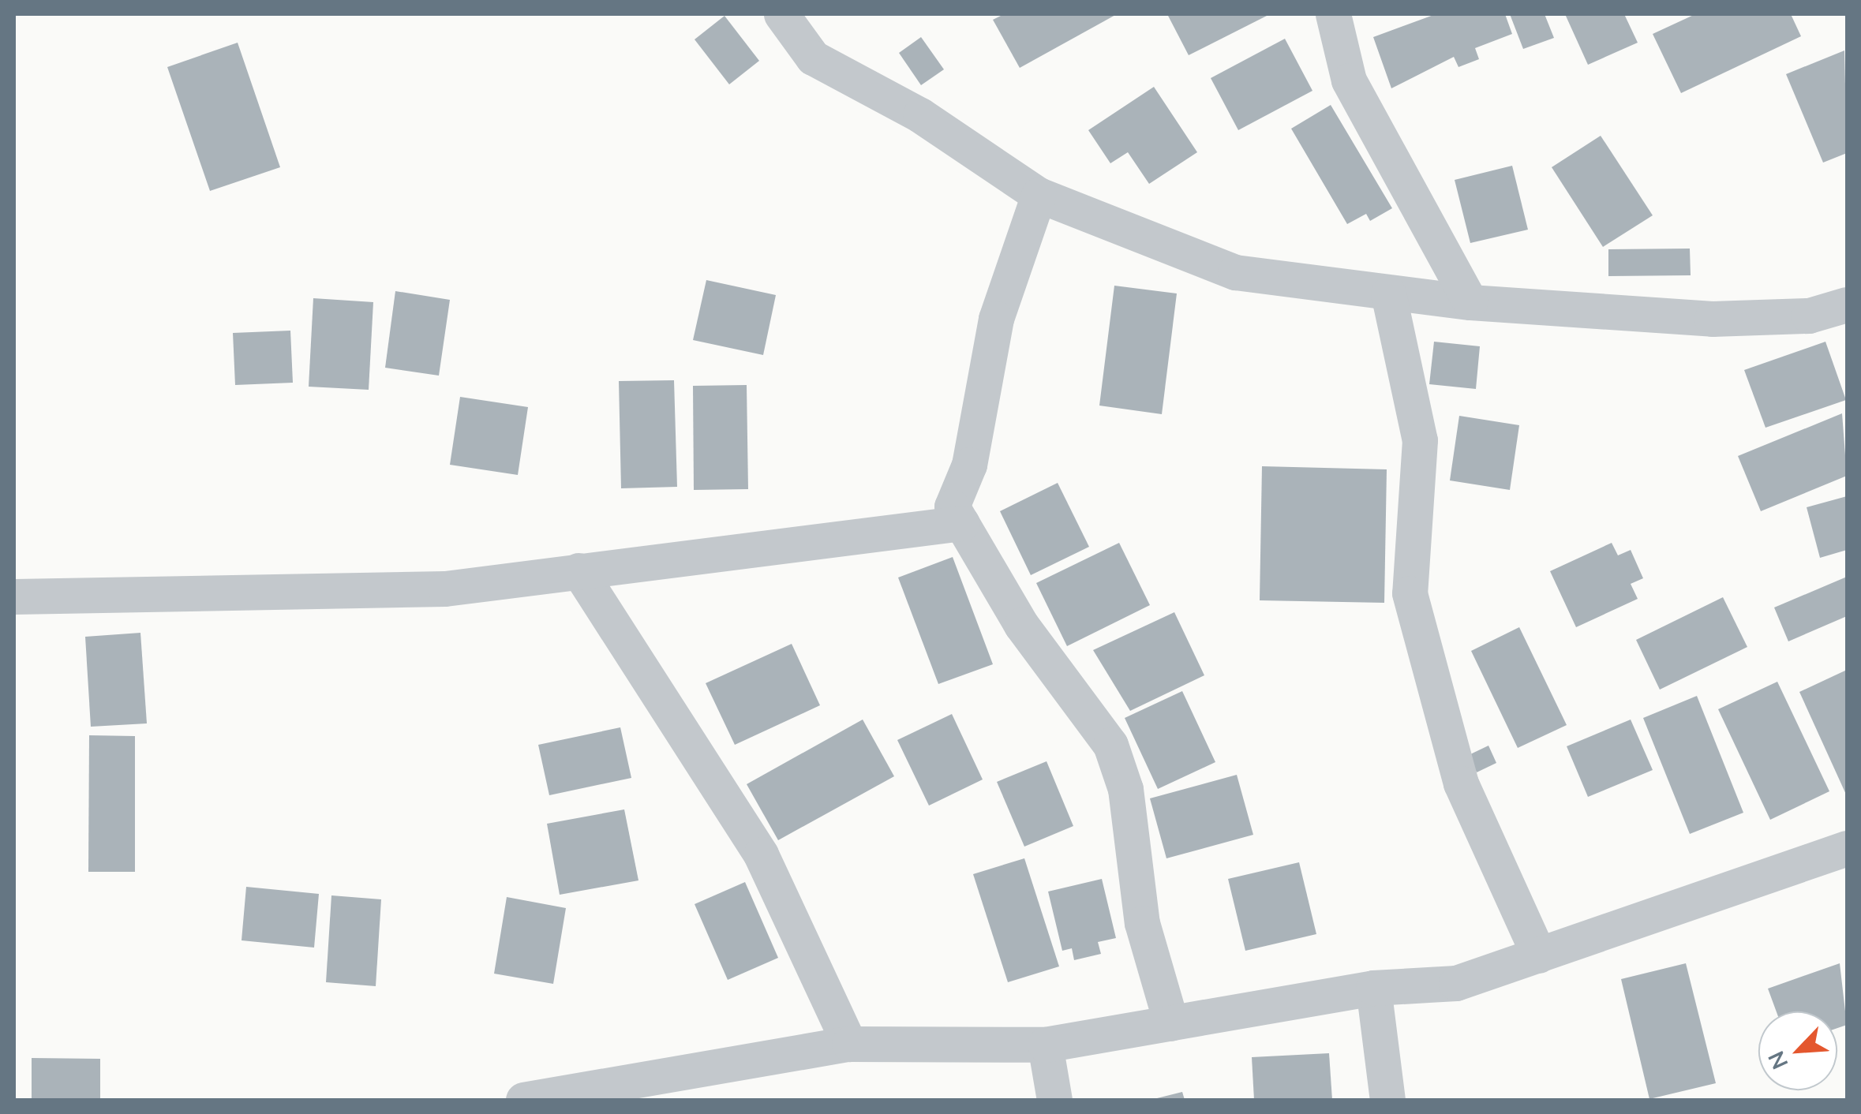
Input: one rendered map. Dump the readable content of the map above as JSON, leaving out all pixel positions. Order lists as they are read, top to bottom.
{
  "north": "bottom left"
}
